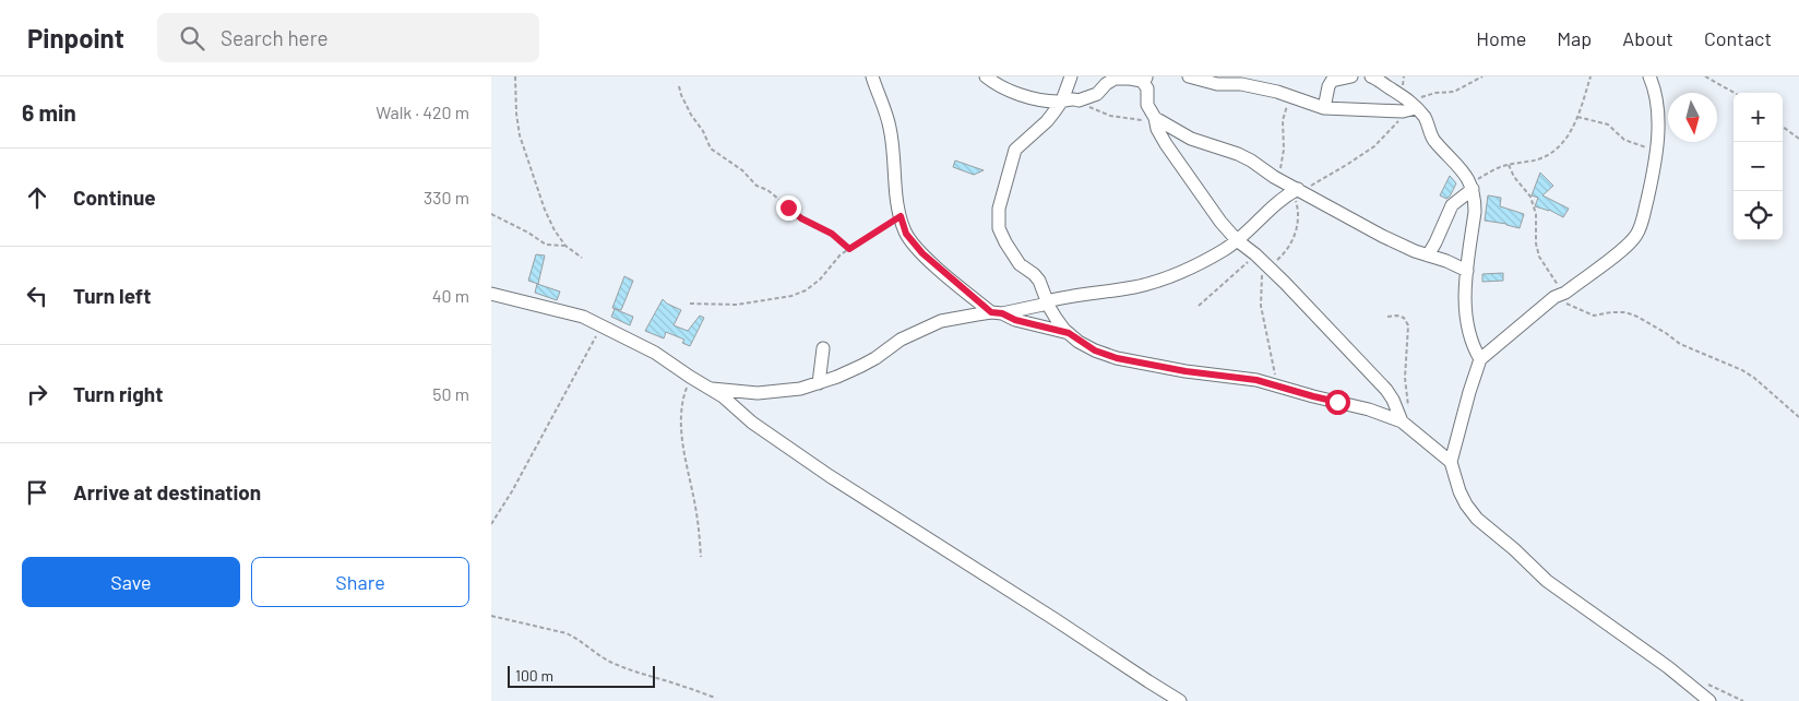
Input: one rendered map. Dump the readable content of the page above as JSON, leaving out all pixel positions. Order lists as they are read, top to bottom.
{
  "scale_bar": "100 m",
  "north": "bottom",
  "page": {
    "header": "Pinpoint",
    "search": "Search here",
    "nav": [
      "Home",
      "Map",
      "About",
      "Contact"
    ],
    "heading": ["6 min", "Walk · 420 m"],
    "map_buttons": ["+", "−"],
    "list": [
      ["Continue", "330 m"],
      ["Turn left", "40 m"],
      ["Turn right", "50 m"],
      "Arrive at destination"
    ],
    "buttons": ["Save", "Share"],
    "scale": "100 m"
  }
}
